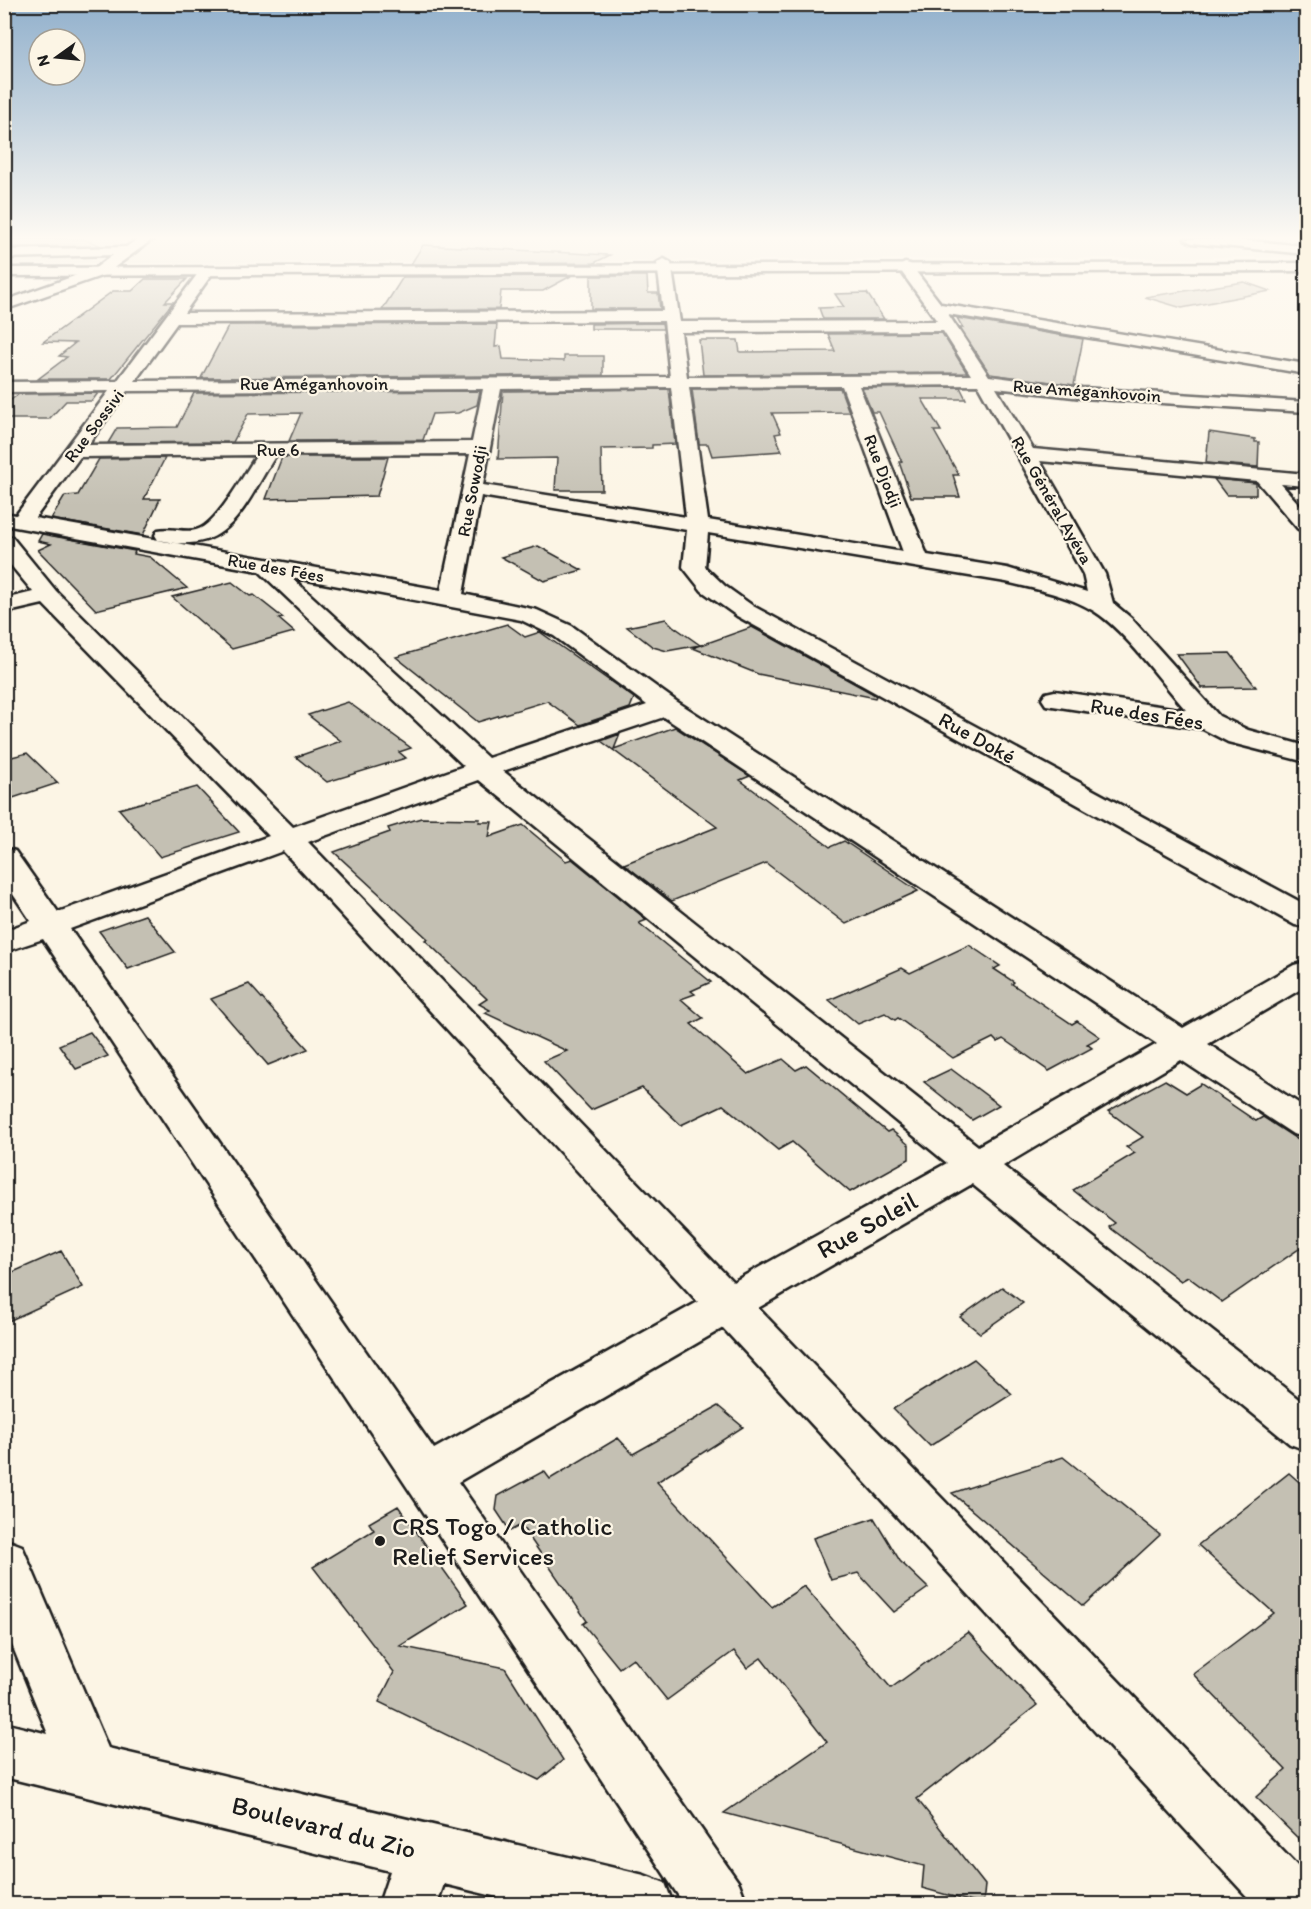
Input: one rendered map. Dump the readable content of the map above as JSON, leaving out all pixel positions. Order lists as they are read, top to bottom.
{
  "streets": {
    "street": [
      "Rue Améganhovoin",
      "Rue Sossivi",
      "Rue 6",
      "Rue Djodji",
      "Rue Sowodji",
      "Rue Général Ayéva",
      "Rue des Fées",
      "Rue Doké",
      "Rue Soleil",
      "Boulevard du Zio"
    ]
  },
  "crossings": [
    ["Rue Améganhovoin", "Rue Sossivi"],
    ["Rue Améganhovoin", "Rue Djodji"],
    ["Rue Améganhovoin", "Rue Sowodji"],
    ["Rue Améganhovoin", "Rue Général Ayéva"],
    ["Rue Améganhovoin", "Rue Doké"],
    ["Rue Sossivi", "Rue 6"],
    ["Rue Sossivi", "Rue des Fées"],
    ["Rue 6", "Rue Sowodji"],
    ["Rue Sowodji", "Rue des Fées"],
    ["Rue des Fées", "Rue Soleil"]
  ],
  "places": ["CRS Togo / Catholic Relief Services"],
  "north": "left"
}
